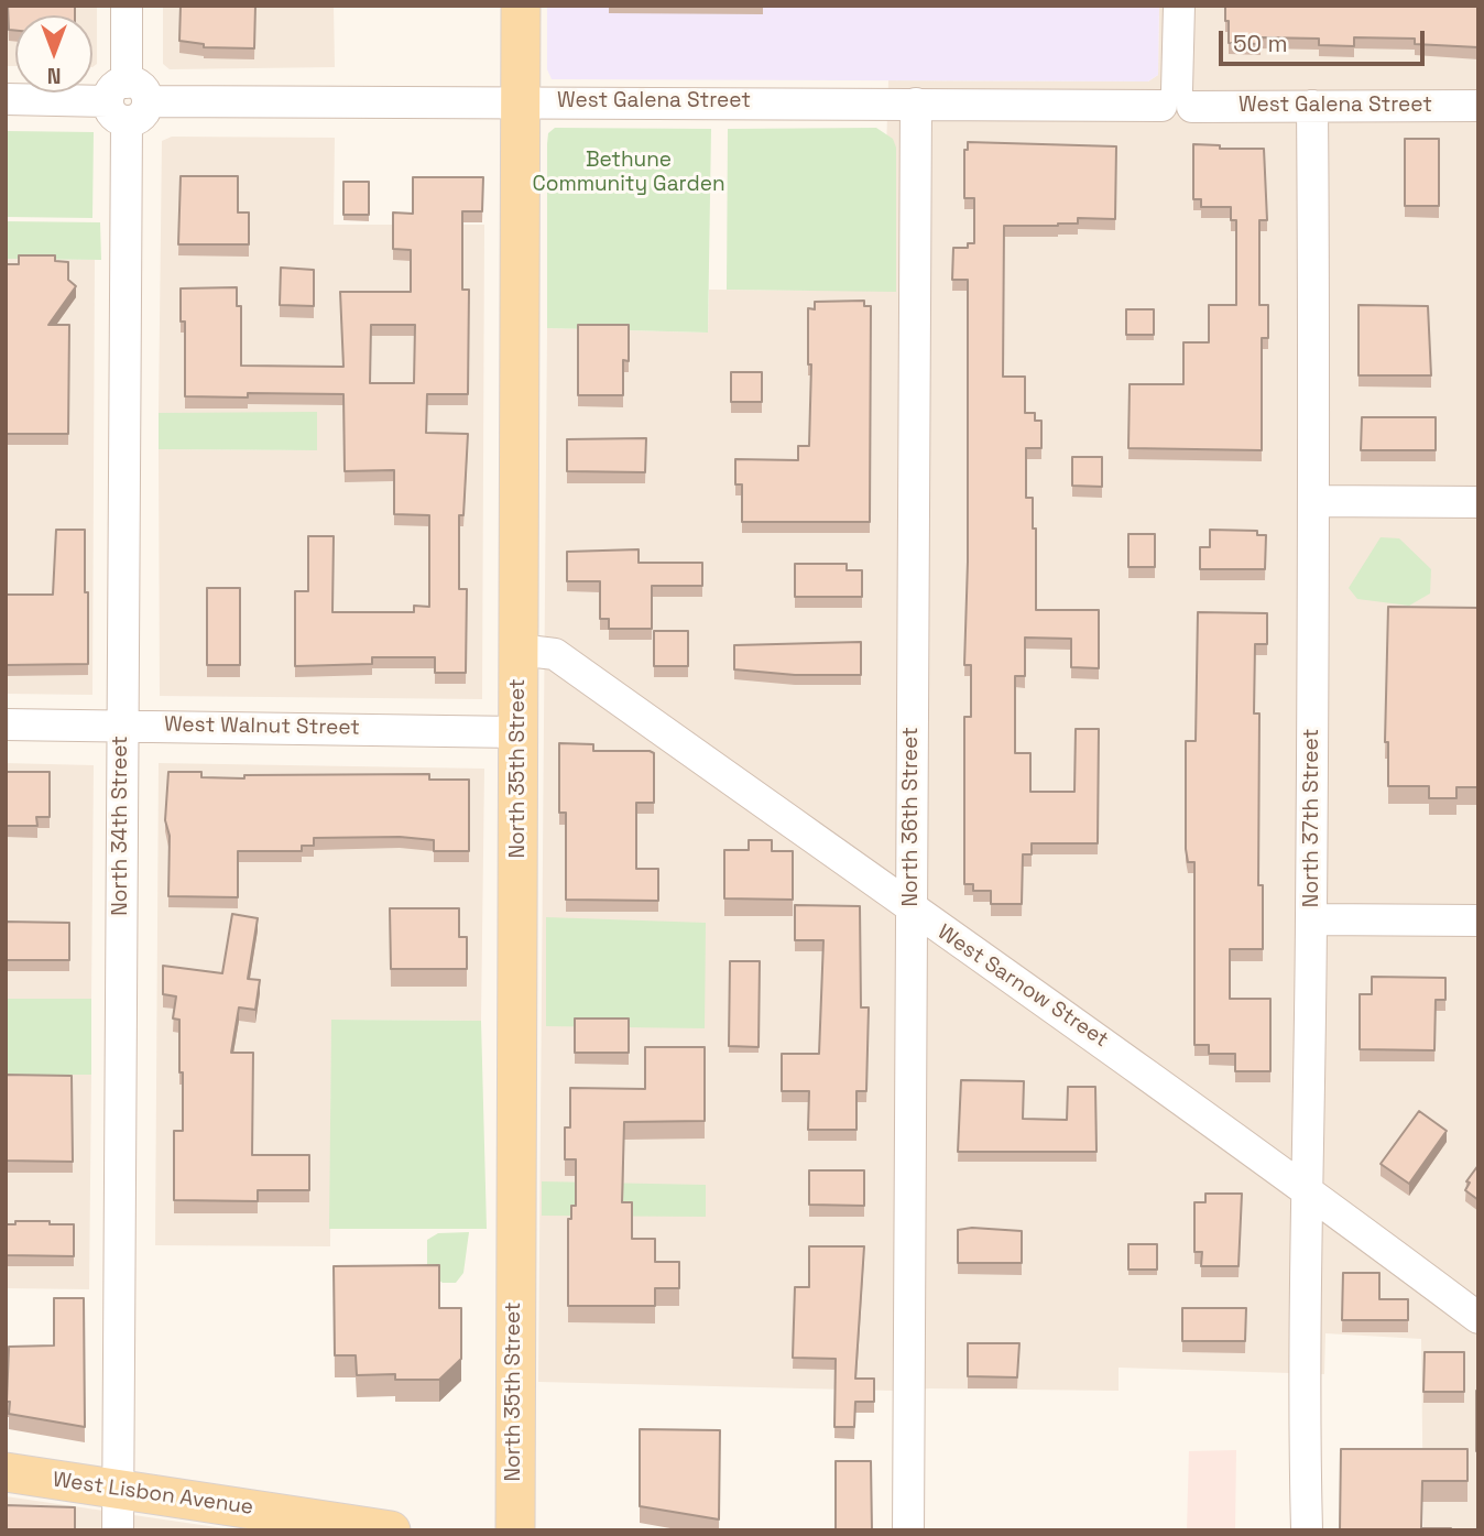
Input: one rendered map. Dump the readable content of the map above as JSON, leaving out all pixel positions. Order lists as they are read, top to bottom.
{
  "streets": {
    "main road": ["North 35th Street", "West Lisbon Avenue"],
    "street": [
      "West Galena Street",
      "West Walnut Street",
      "North 36th Street",
      "North 37th Street",
      "North 34th Street",
      "West Sarnow Street"
    ]
  },
  "crossings": [
    ["West Galena Street", "North 35th Street"],
    ["West Galena Street", "North 36th Street"],
    ["West Galena Street", "North 37th Street"],
    ["West Galena Street", "North 34th Street"],
    ["West Walnut Street", "North 35th Street"],
    ["West Walnut Street", "North 34th Street"],
    ["North 35th Street", "West Sarnow Street"],
    ["North 36th Street", "West Sarnow Street"],
    ["North 37th Street", "West Sarnow Street"],
    ["North 34th Street", "West Lisbon Avenue"]
  ],
  "parks": ["Bethune Community Garden"],
  "scale_bar": "50 m",
  "north": "bottom"
}
